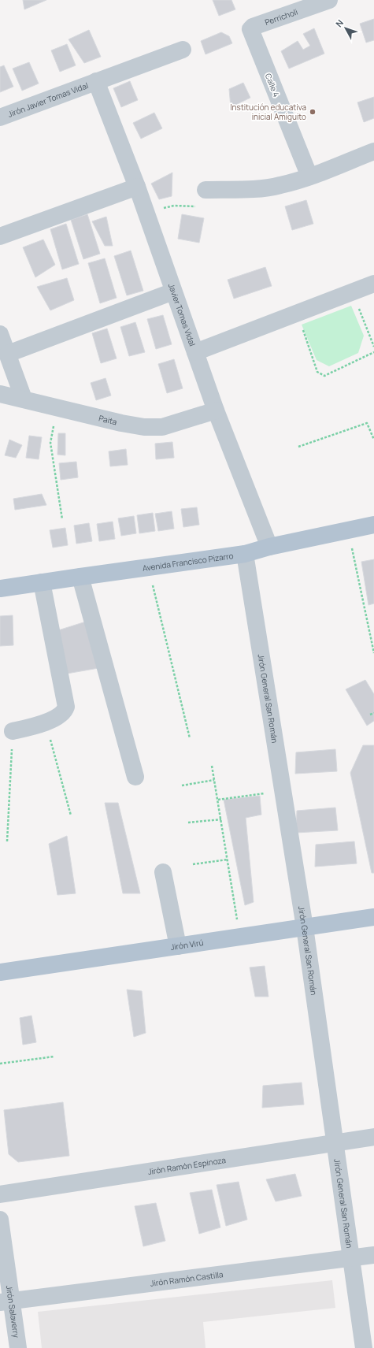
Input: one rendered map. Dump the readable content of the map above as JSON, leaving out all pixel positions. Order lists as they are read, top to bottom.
{
  "streets": {
    "main road": ["Avenida Francisco Pizarro", "Jirón Virú"],
    "street": [
      "Perricholi",
      "Calle 4",
      "Jirón Javier Tomas Vidal",
      "Javier Tomas Vidal",
      "Paita",
      "Jirón General San Román",
      "Jirón Ramón Espinoza",
      "Jirón Ramón Castilla",
      "Jirón Salaverry"
    ]
  },
  "crossings": [
    ["Perricholi", "Calle 4"],
    ["Jirón Javier Tomas Vidal", "Javier Tomas Vidal"],
    ["Javier Tomas Vidal", "Paita"],
    ["Javier Tomas Vidal", "Avenida Francisco Pizarro"],
    ["Avenida Francisco Pizarro", "Jirón General San Román"],
    ["Jirón General San Román", "Jirón Virú"],
    ["Jirón General San Román", "Jirón Ramón Espinoza"],
    ["Jirón General San Román", "Jirón Ramón Castilla"],
    ["Jirón Ramón Castilla", "Jirón Salaverry"]
  ],
  "places": ["Institución educativa inicial Amiguito"],
  "north": "top left"
}
